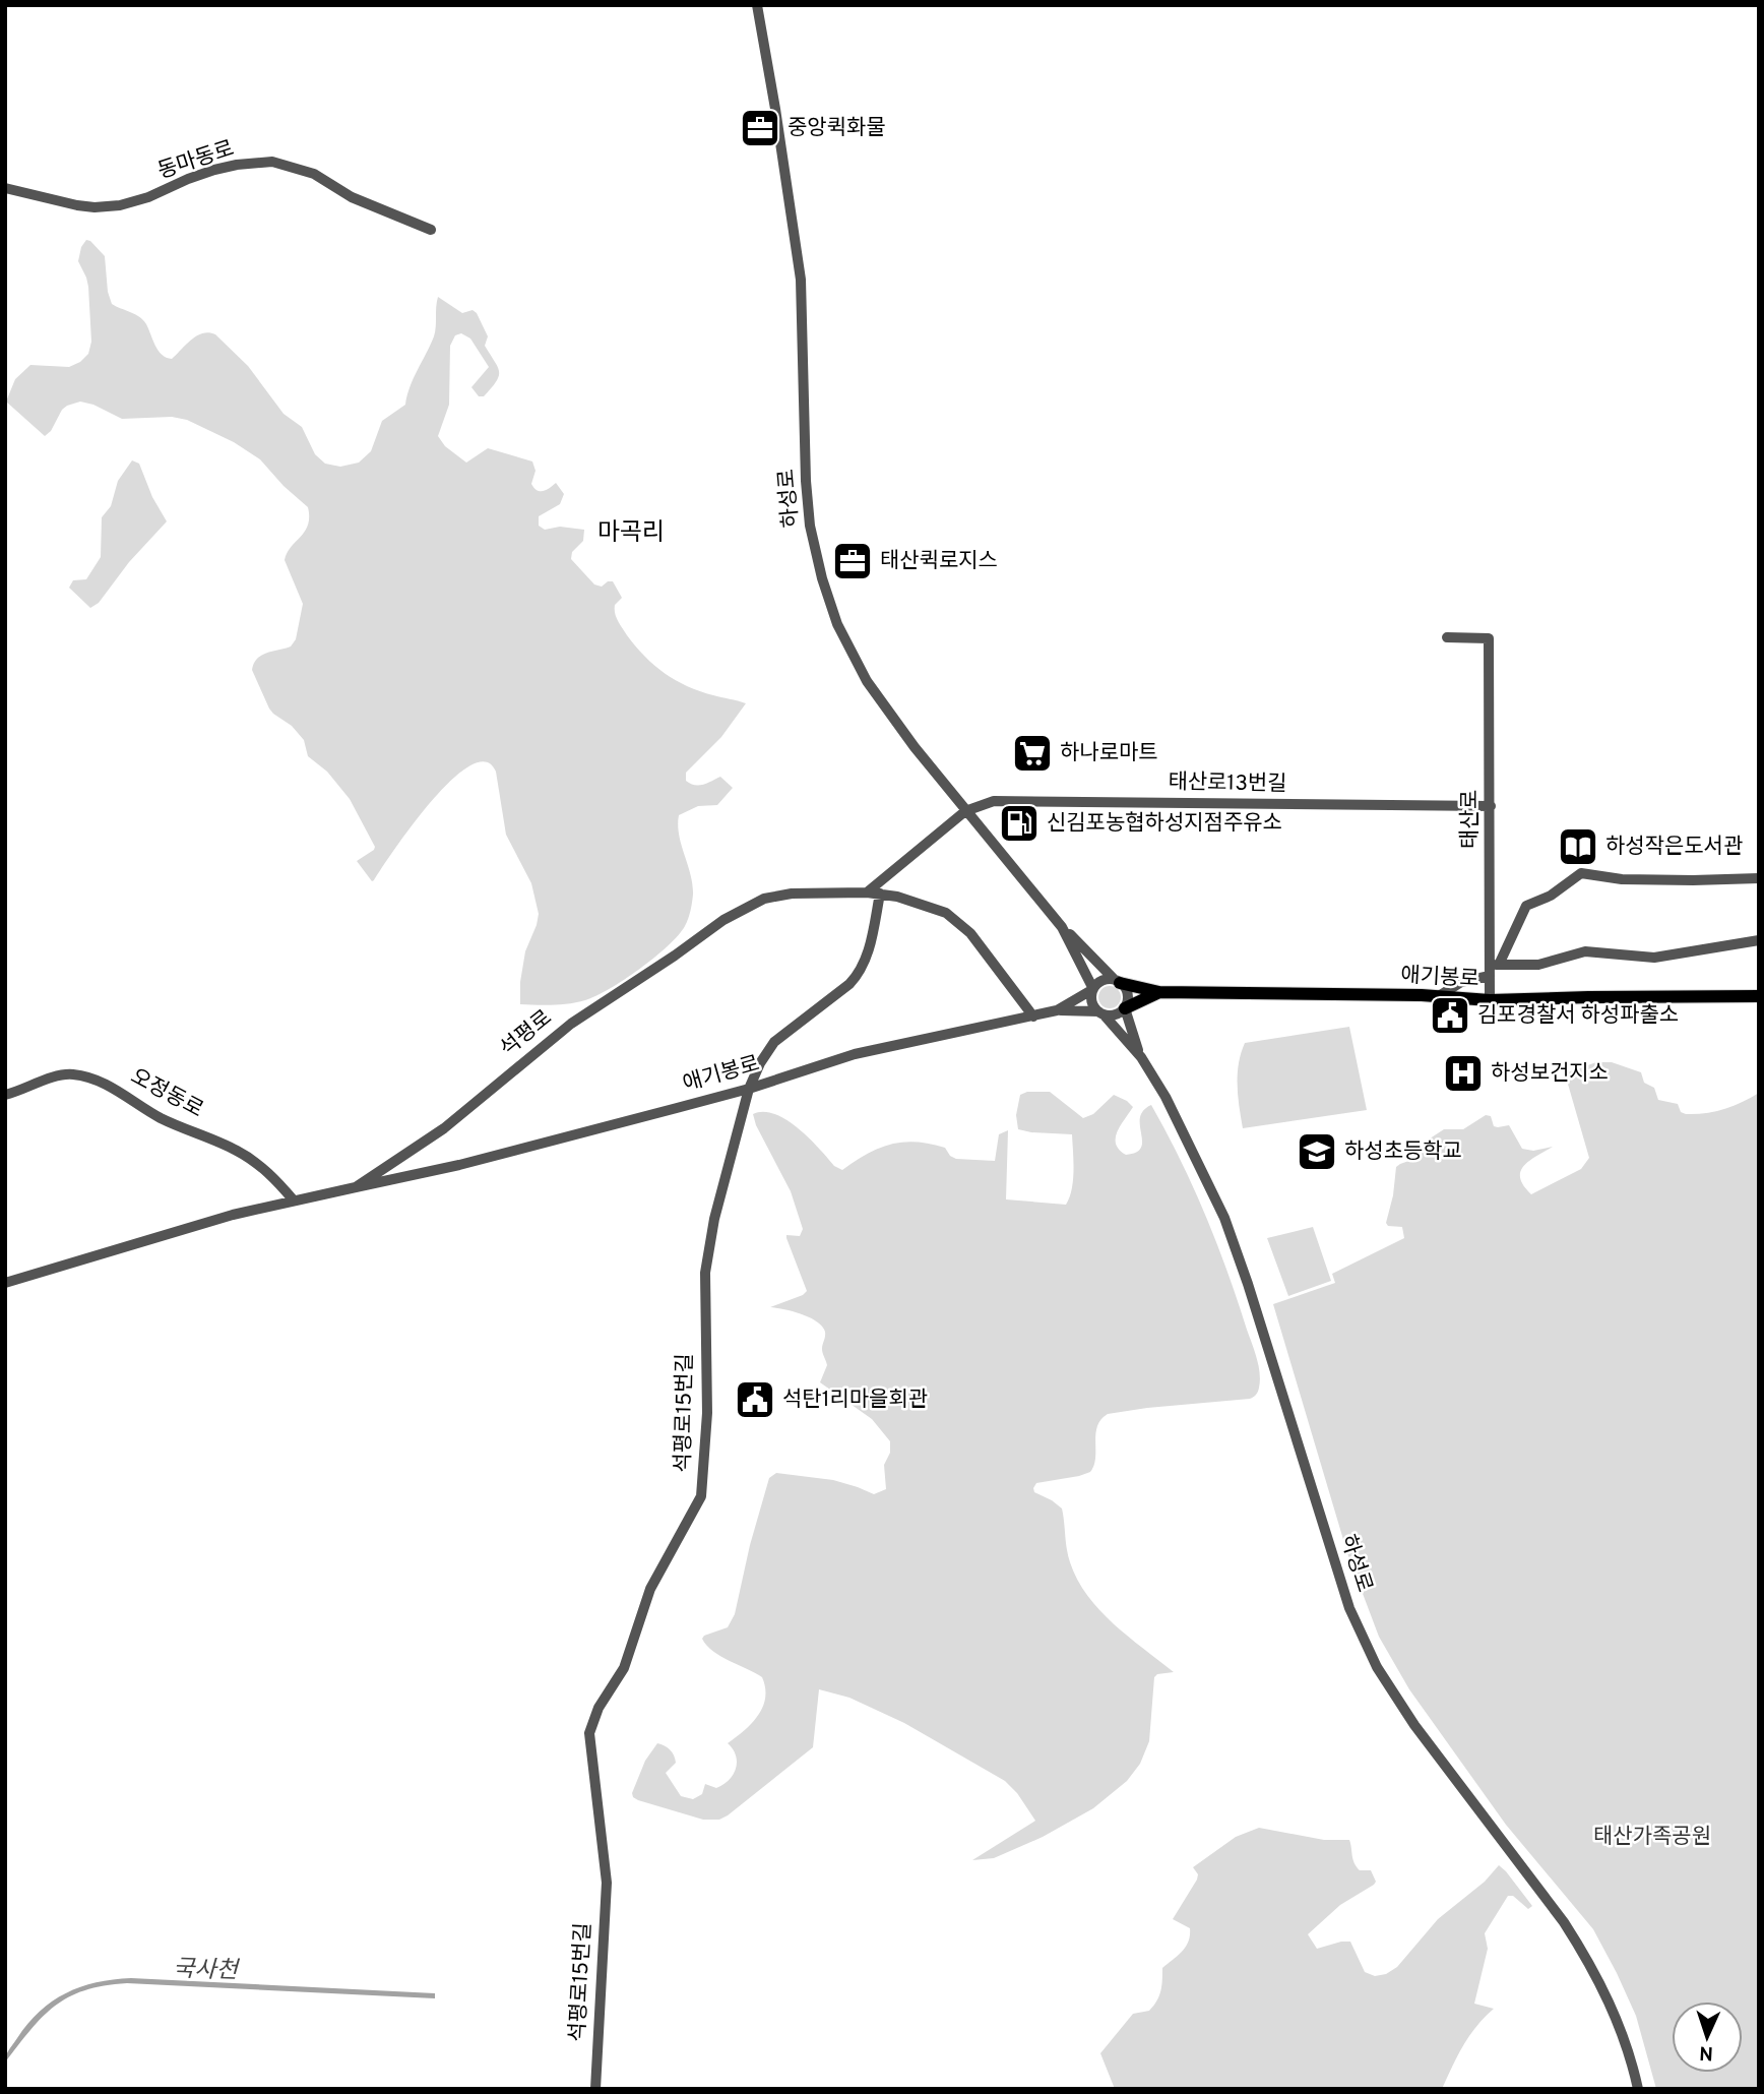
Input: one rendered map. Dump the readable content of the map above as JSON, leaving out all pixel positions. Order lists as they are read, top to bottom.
{
  "streets": {
    "main road": ["애기봉로"],
    "street": [
      "동마동로",
      "하성로",
      "태산로13번길",
      "태산로",
      "석평로",
      "오정동로",
      "석평로15번길"
    ]
  },
  "crossings": [
    ["하성로", "태산로13번길"],
    ["하성로", "애기봉로"],
    ["태산로13번길", "태산로"],
    ["태산로", "애기봉로"],
    ["애기봉로", "석평로"],
    ["애기봉로", "석평로15번길"],
    ["석평로", "오정동로"],
    ["석평로", "석평로15번길"]
  ],
  "districts": ["마곡리"],
  "water": ["국사천"],
  "parks": ["태산가족공원"],
  "places": {
    "office": ["중앙퀵화물", "태산퀵로지스"],
    "supermarket": ["하나로마트"],
    "fuel station": ["신김포농협하성지점주유소"],
    "library": ["하성작은도서관"],
    "public building": ["김포경찰서 하성파출소", "석탄1리마을회관"],
    "hospital": ["하성보건지소"],
    "school or university": ["하성초등학교"]
  },
  "north": "bottom"
}
